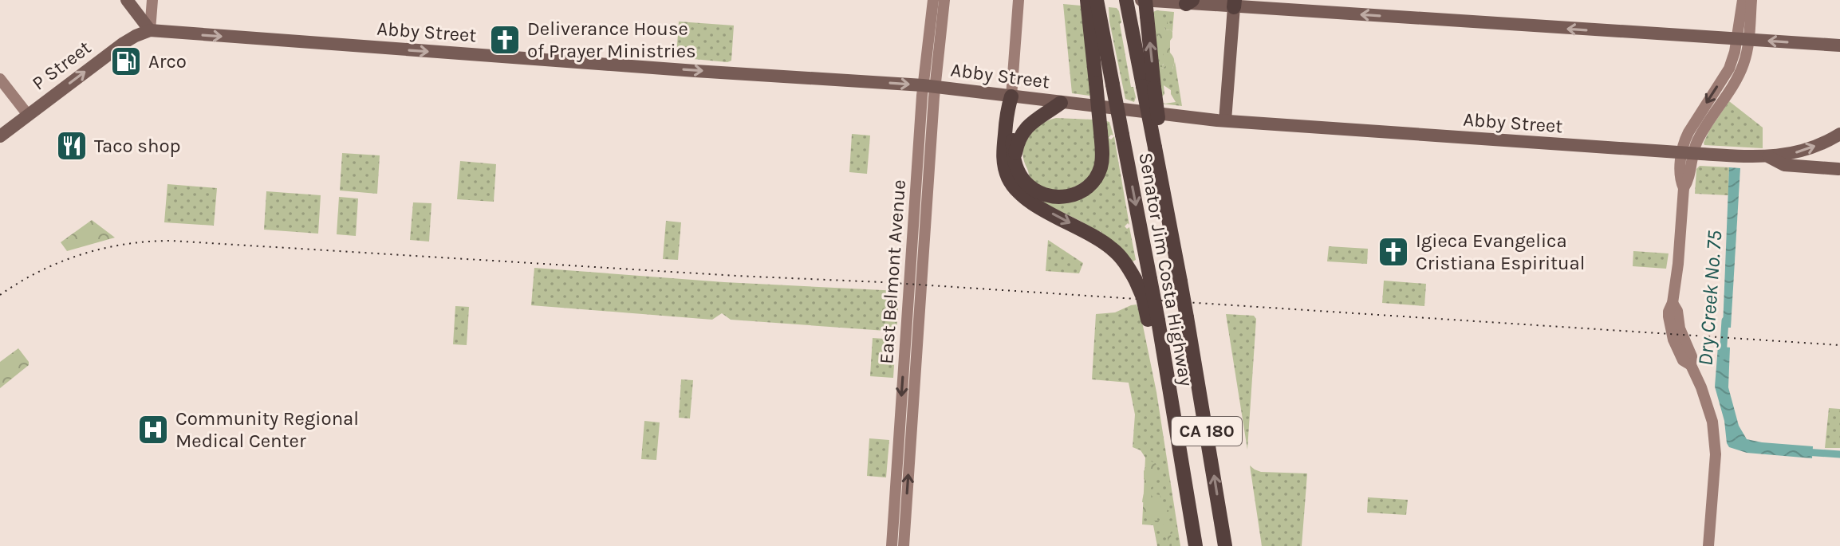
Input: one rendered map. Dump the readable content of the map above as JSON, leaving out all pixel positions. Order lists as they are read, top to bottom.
{
  "streets": {
    "highway": ["Senator Jim Costa Highway", "CA 180"],
    "main road": ["Abby Street", "P Street", "East Belmont Avenue"]
  },
  "crossings": [
    ["Abby Street", "P Street"],
    ["Abby Street", "East Belmont Avenue"]
  ],
  "one_way": ["Abby Street", "P Street"],
  "water": ["Dry Creek No. 75"],
  "places": {
    "church": ["Deliverance House of Prayer Ministries", "Igieca Evangelica Cristiana Espiritual"],
    "fuel station": ["Arco"],
    "restaurant": ["Taco shop"],
    "hospital": ["Community Regional Medical Center"]
  }
}
